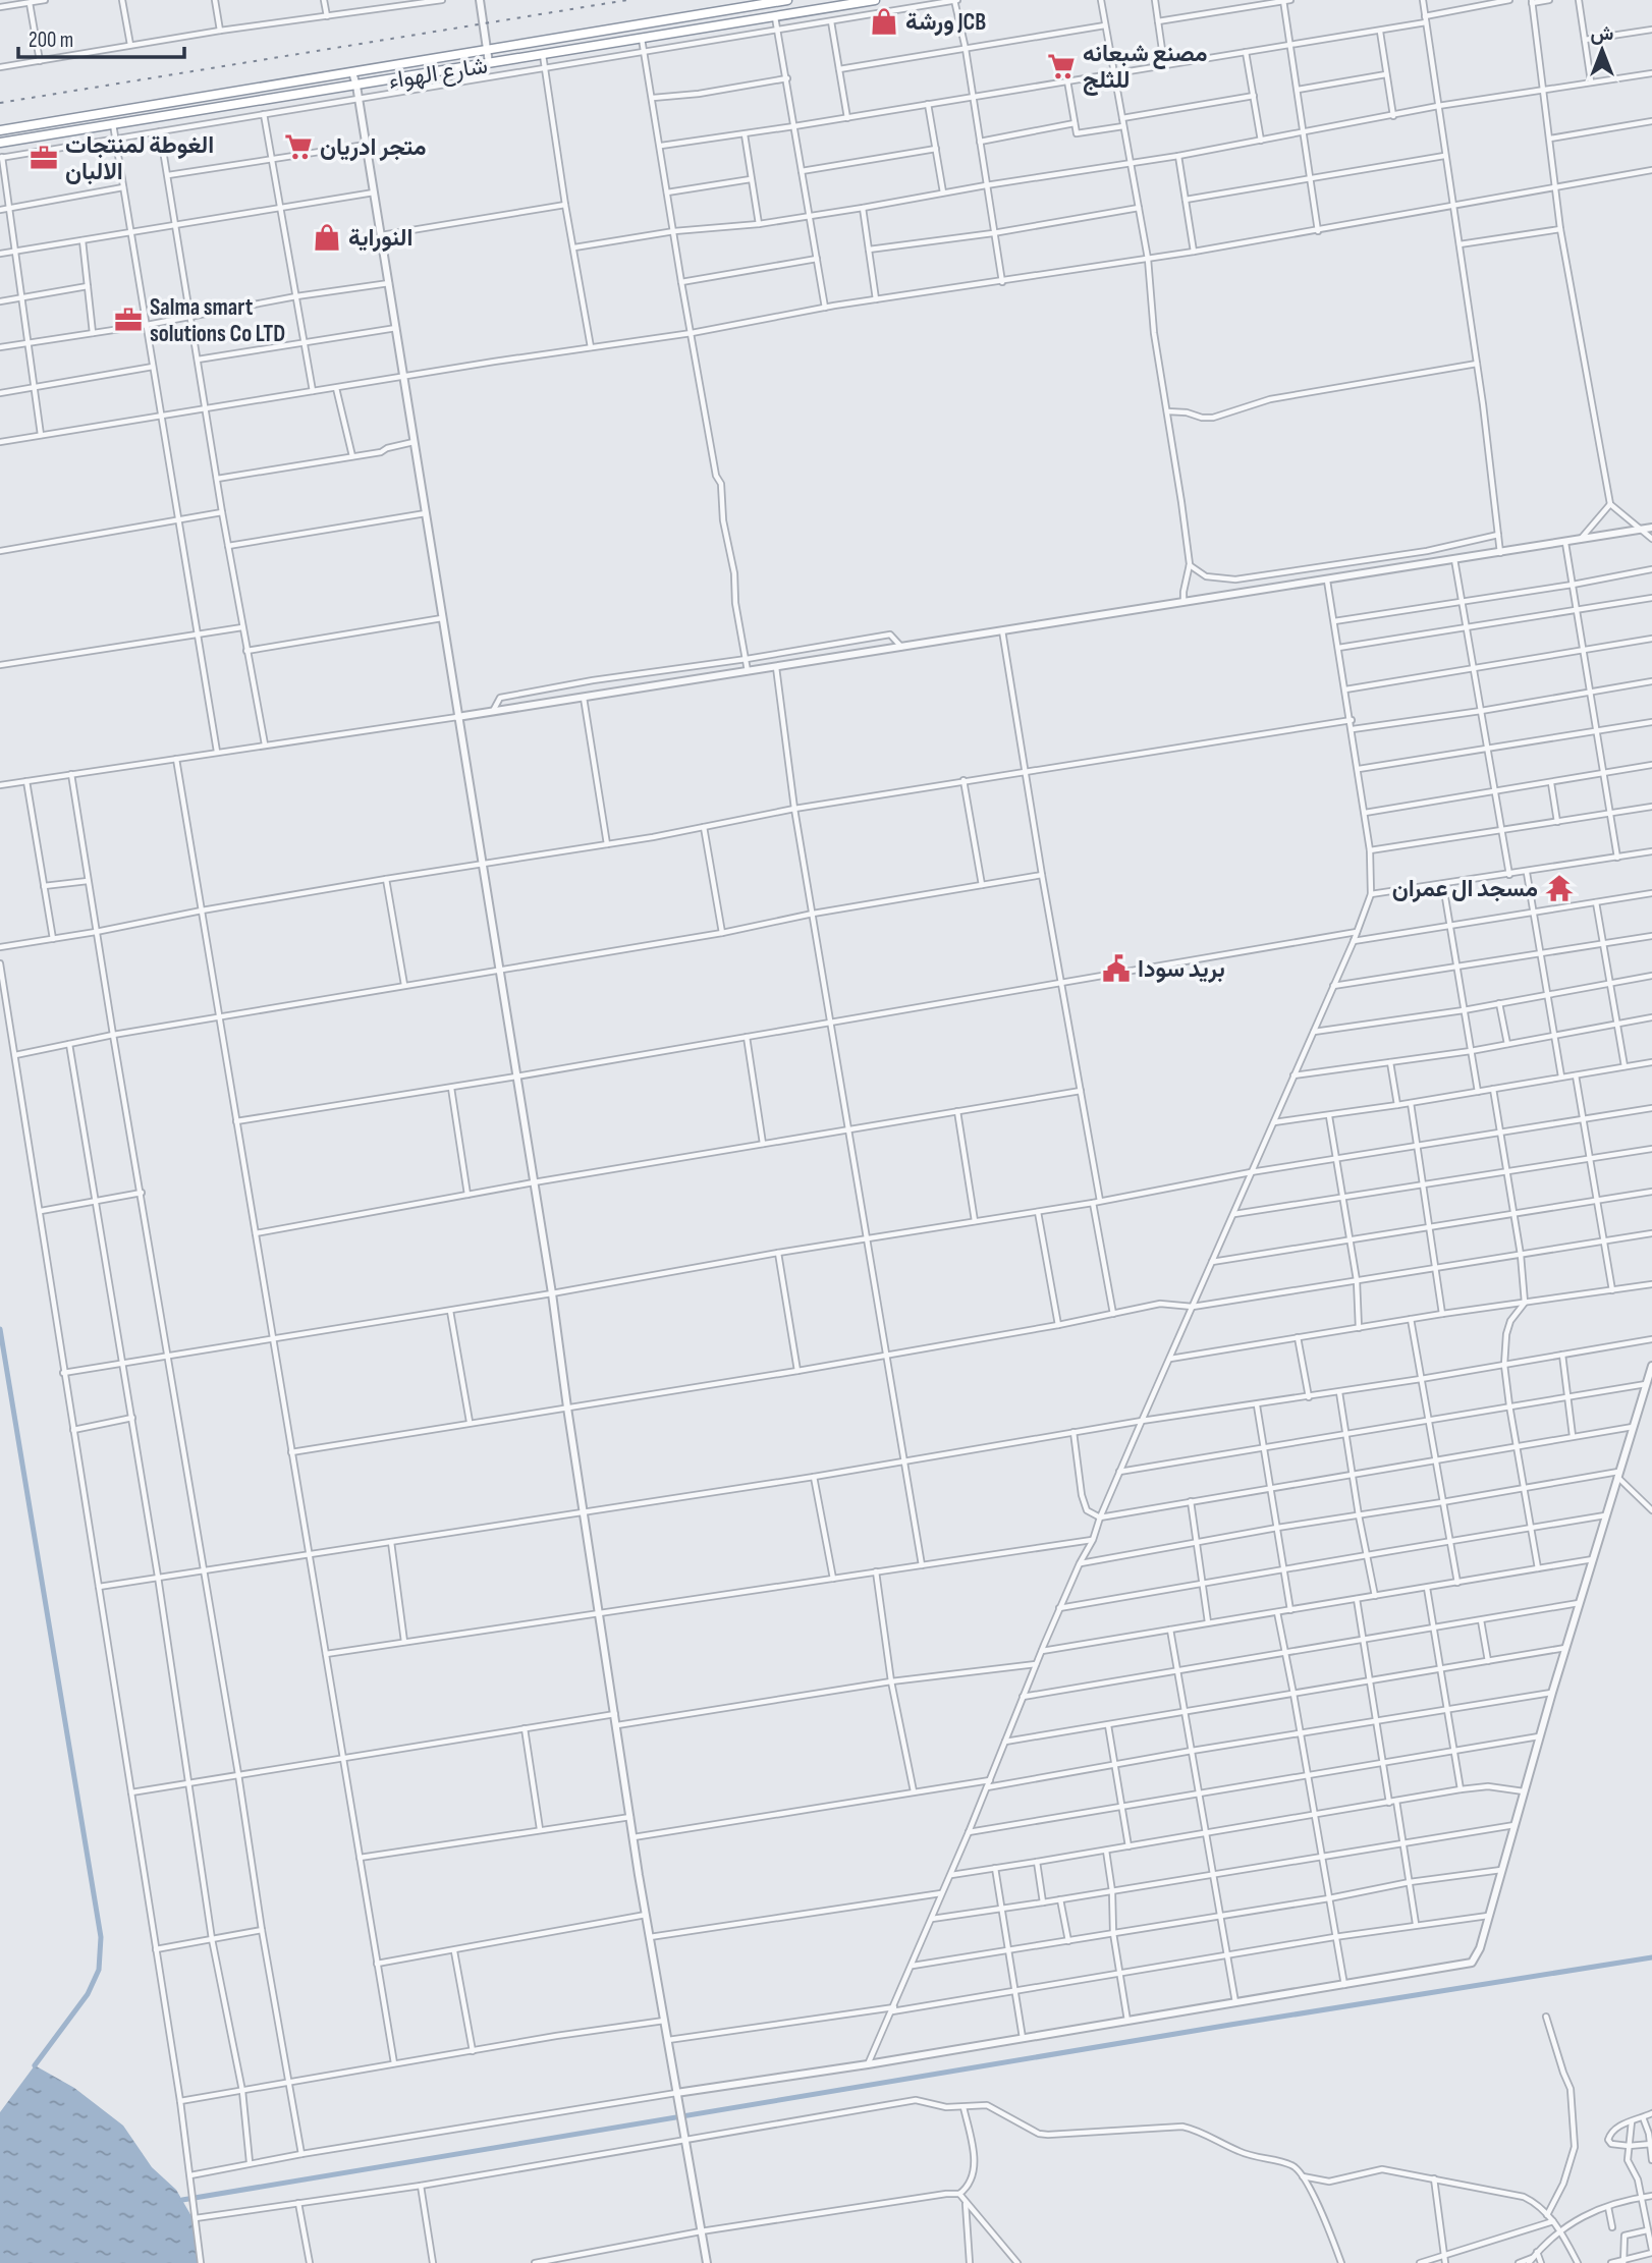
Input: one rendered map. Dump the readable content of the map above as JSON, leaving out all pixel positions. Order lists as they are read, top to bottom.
{
  "streets": {
    "highway": ["شارع الهواء"]
  },
  "places": {
    "shop": ["ورشة JCB", "النوراية"],
    "supermarket": ["مصنع شبعانه للثلج", "متجر ادريان"],
    "office": ["الغوطة لمنتجات الالبان", "Salma smart solutions Co LTD"],
    "temple": ["مسجد ال عمران"],
    "public building": ["بريد سودا"]
  },
  "scale_bar": "200 m",
  "north": "top"
}
